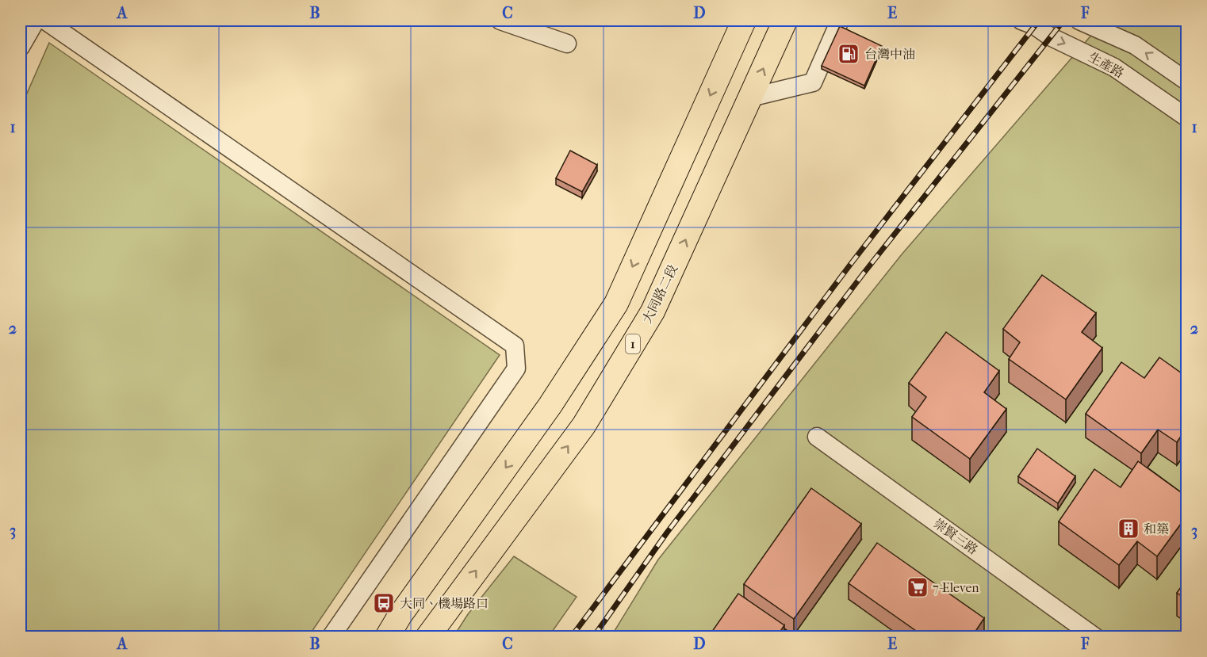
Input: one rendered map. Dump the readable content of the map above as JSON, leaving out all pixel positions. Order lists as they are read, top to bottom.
{
  "streets": {
    "main road": ["大同路二段", "1"],
    "street": ["生產路", "崇賢三路"]
  },
  "places": {
    "fuel station": ["台灣中油"],
    "building": ["和築"],
    "supermarket": ["7-Eleven"],
    "bus stop": ["大同、機場路口"]
  },
  "grid": {
    "columns": [
      "A",
      "B",
      "C",
      "D",
      "E",
      "F"
    ],
    "rows": ["1", "2", "3"]
  }
}
